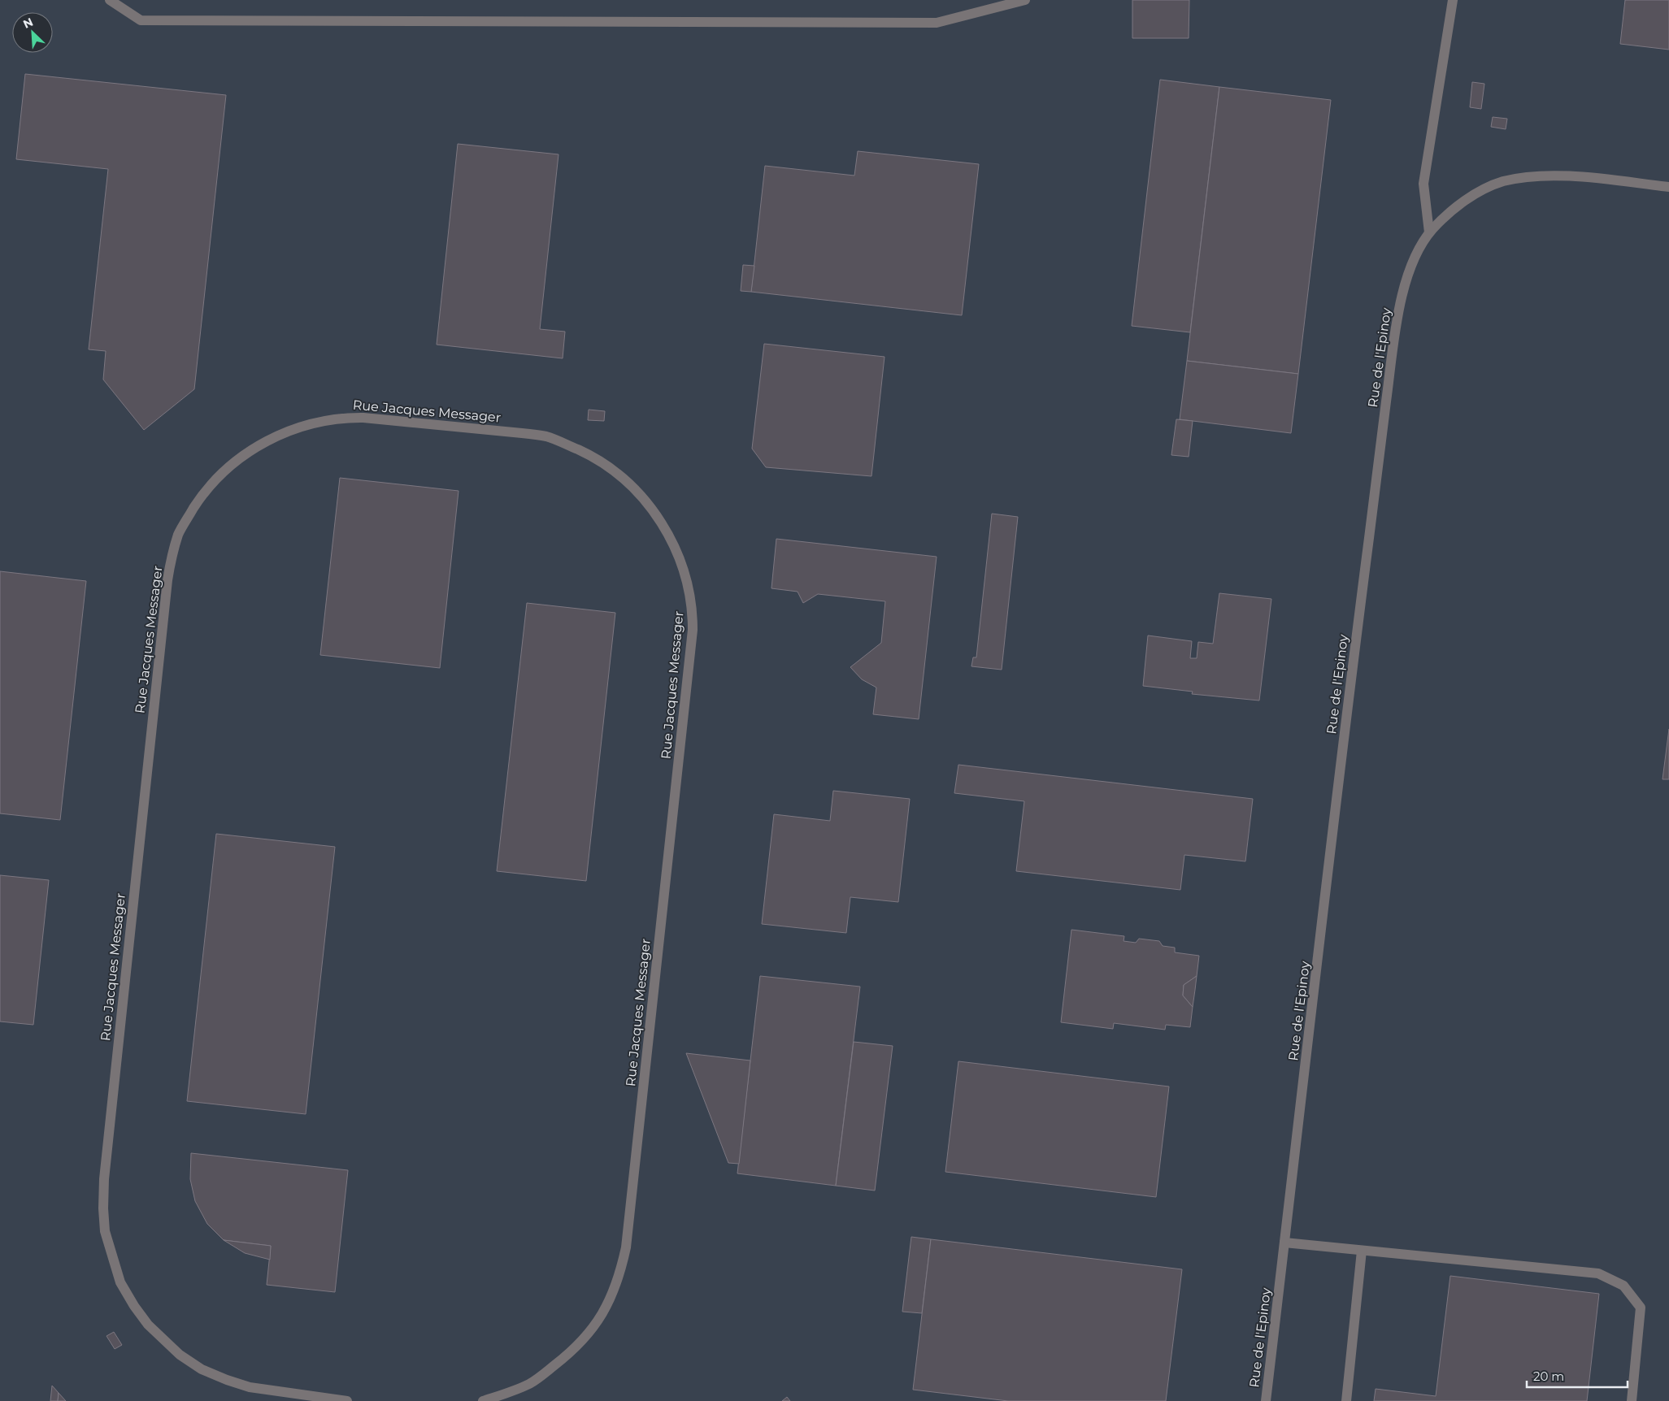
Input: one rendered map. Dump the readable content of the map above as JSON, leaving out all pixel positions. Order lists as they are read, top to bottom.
{
  "streets": {
    "street": ["Rue de l'Epinoy", "Rue Jacques Messager"]
  },
  "scale_bar": "20 m",
  "north": "top left"
}
